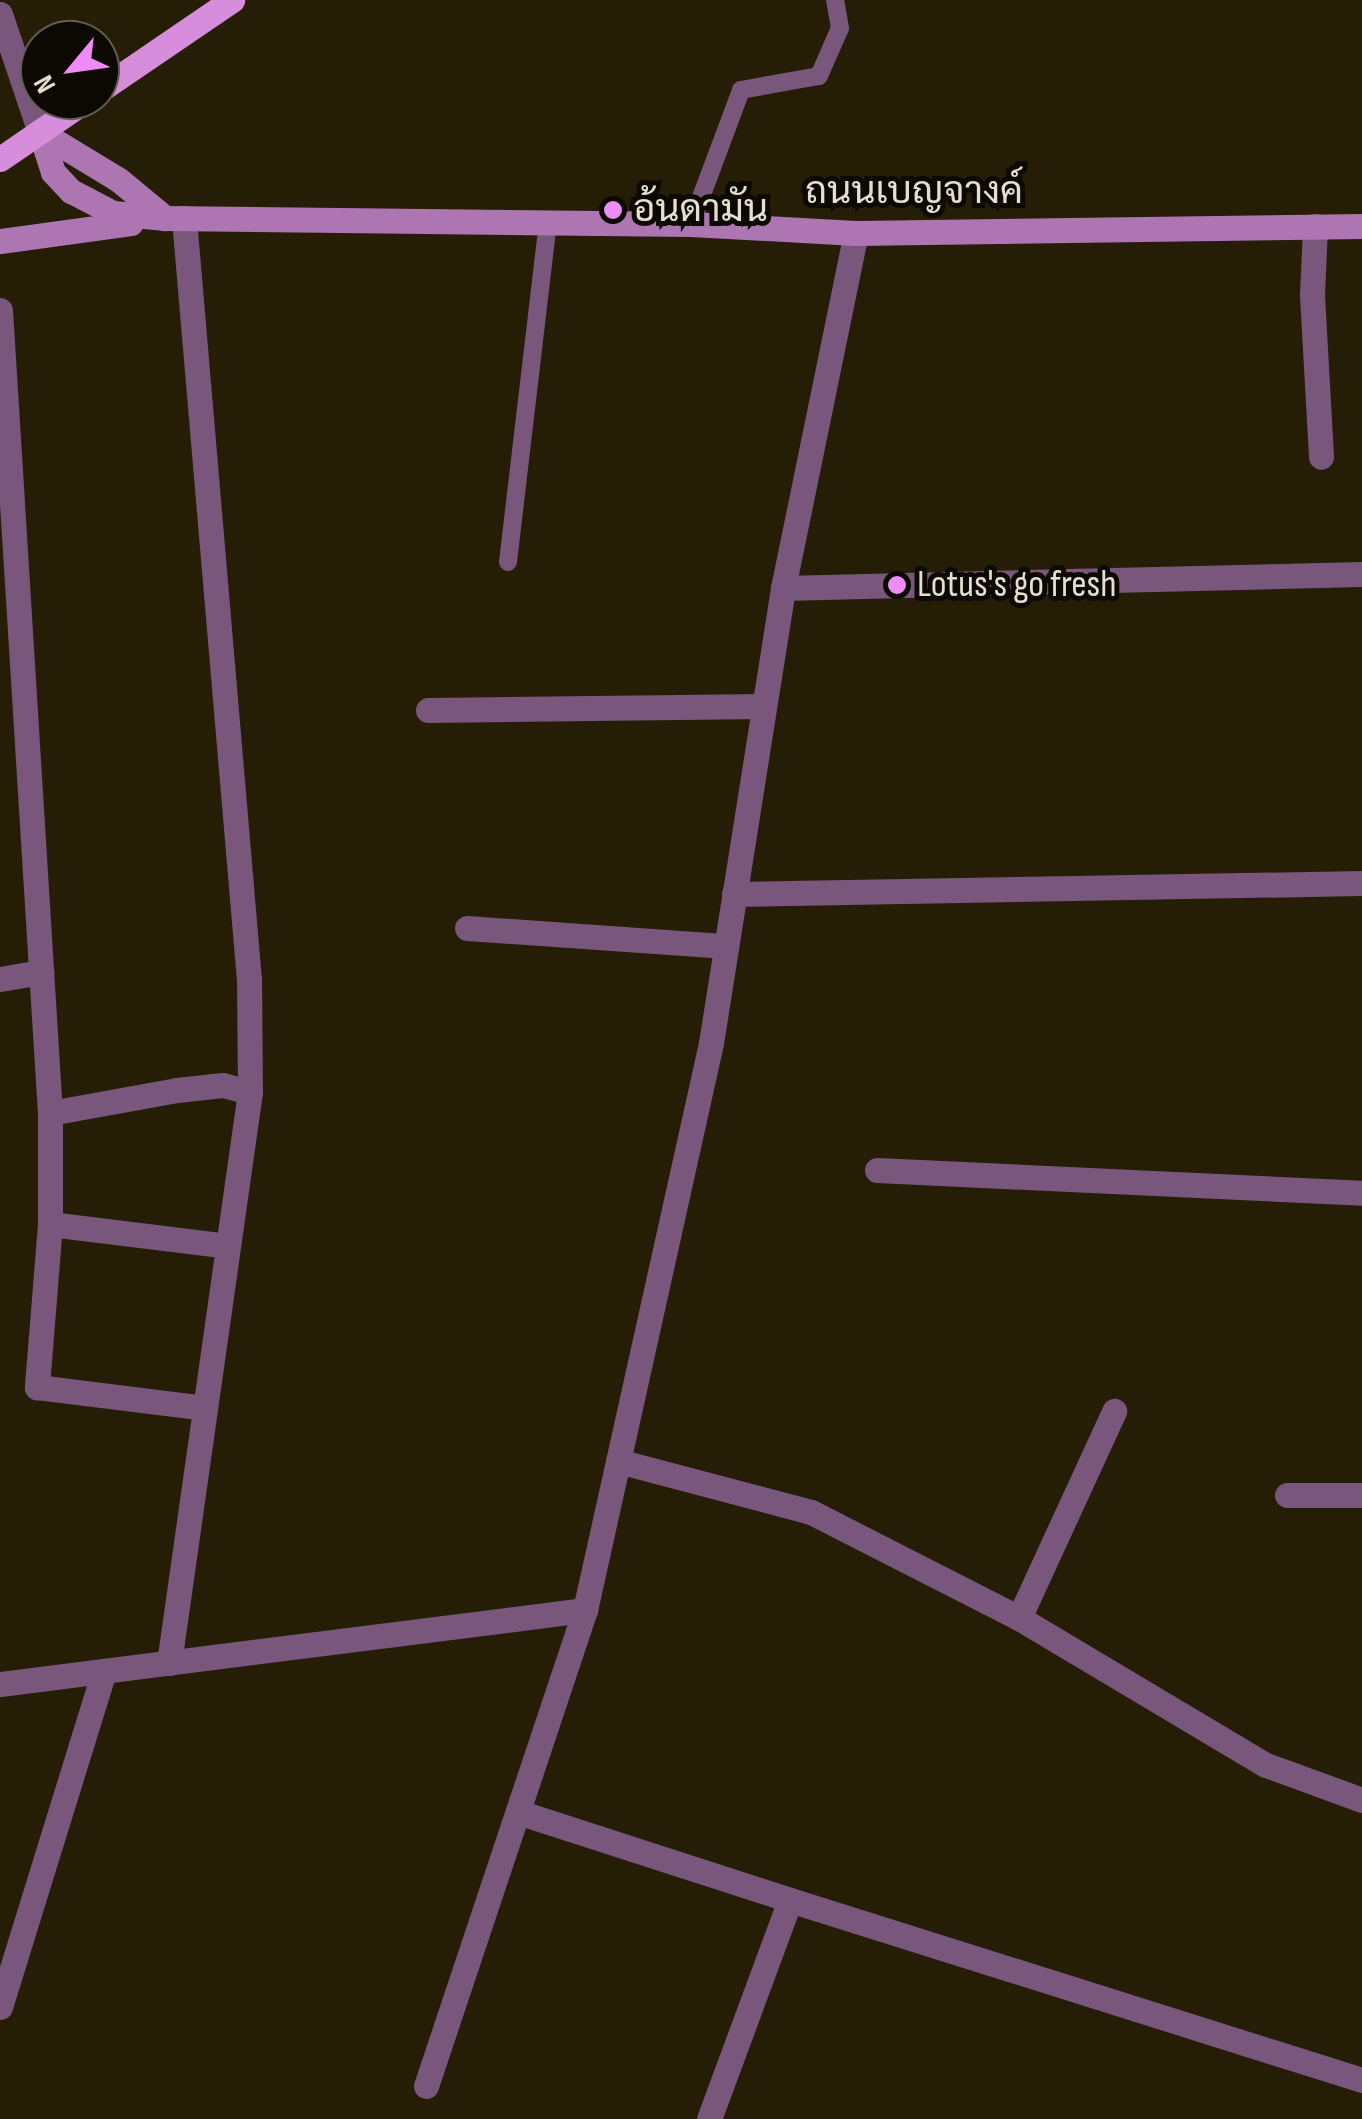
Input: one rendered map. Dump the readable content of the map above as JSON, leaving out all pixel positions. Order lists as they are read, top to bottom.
{
  "streets": {
    "street": ["ถนนเบญจางค์"]
  },
  "places": ["อ้นดามัน", "Lotus's go fresh"],
  "north": "bottom left"
}
